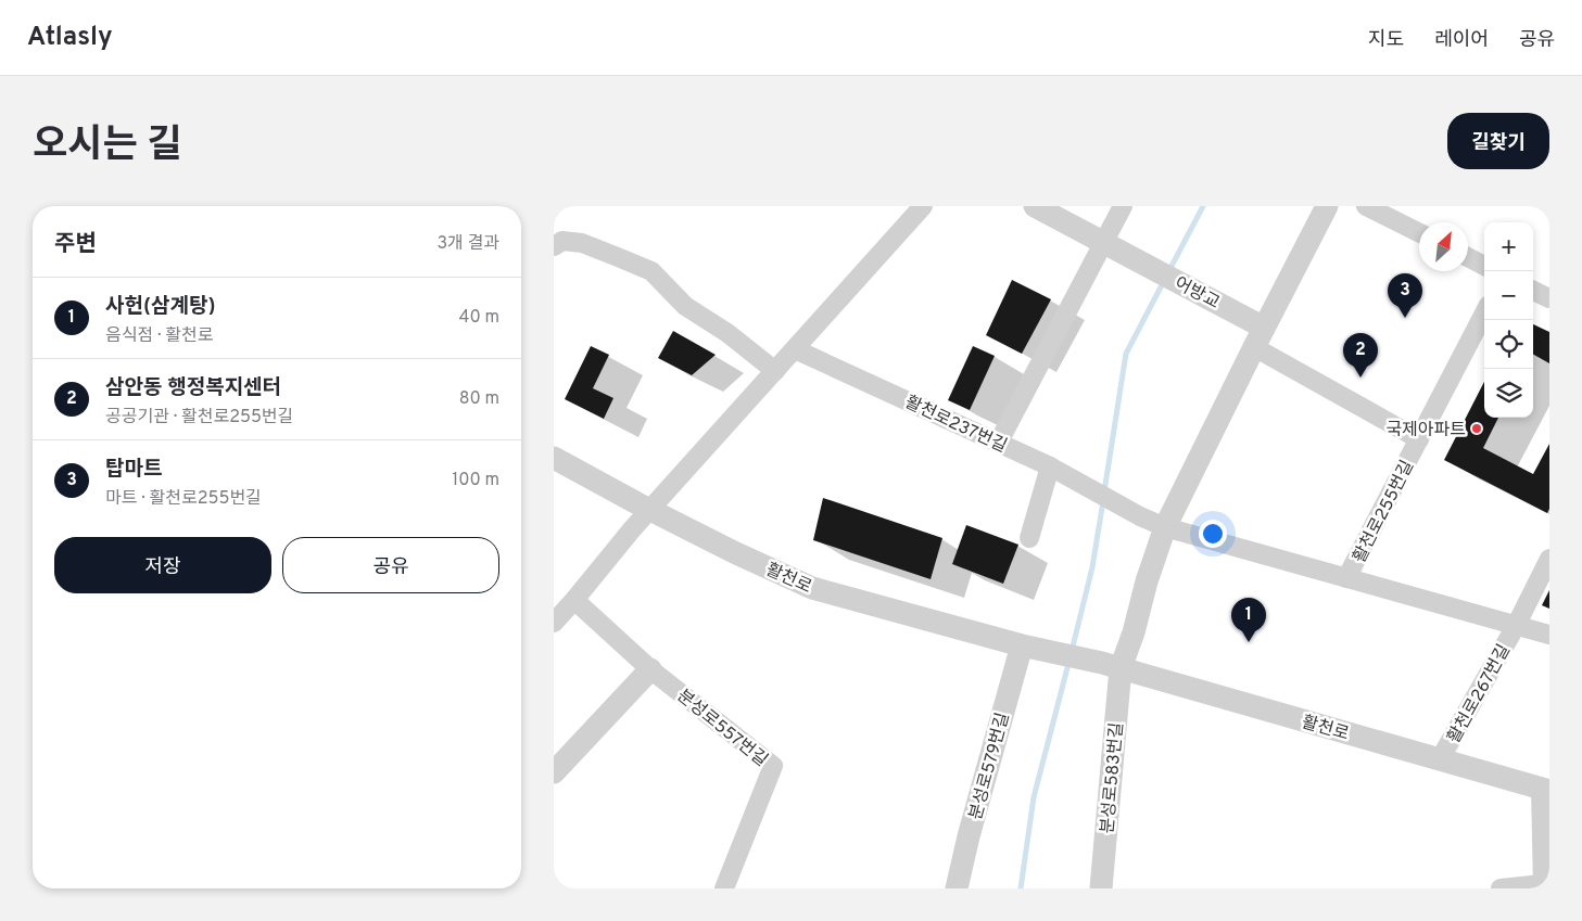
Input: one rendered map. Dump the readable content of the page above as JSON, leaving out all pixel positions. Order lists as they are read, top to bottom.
{
  "streets": {
    "street": [
      "어방교",
      "활천로237번길",
      "활천로255번길",
      "활천로",
      "활천로267번길",
      "분성로557번길",
      "분성로579번길",
      "분성로583번길"
    ]
  },
  "crossings": [
    ["활천로237번길", "활천로255번길"],
    ["활천로", "활천로267번길"],
    ["활천로", "분성로579번길"],
    ["활천로", "분성로583번길"]
  ],
  "places": ["국제아파트"],
  "north": "top right",
  "page": {
    "header": "Atlasly",
    "nav": ["지도", "레이어", "공유"],
    "title": "오시는 길",
    "buttons": [
      "길찾기",
      ["저장", "공유"]
    ],
    "heading": ["주변", "3개 결과"],
    "map_buttons": ["+", "−"],
    "pins": ["3", "2", "1"],
    "list": [
      {
        "mark": "1",
        "name": "사헌(삼계탕)",
        "note": "음식점 · 활천로",
        "value": "40 m"
      },
      {
        "mark": "2",
        "name": "삼안동 행정복지센터",
        "note": "공공기관 · 활천로255번길",
        "value": "80 m"
      },
      {
        "mark": "3",
        "name": "탑마트",
        "note": "마트 · 활천로255번길",
        "value": "100 m"
      }
    ]
  }
}
